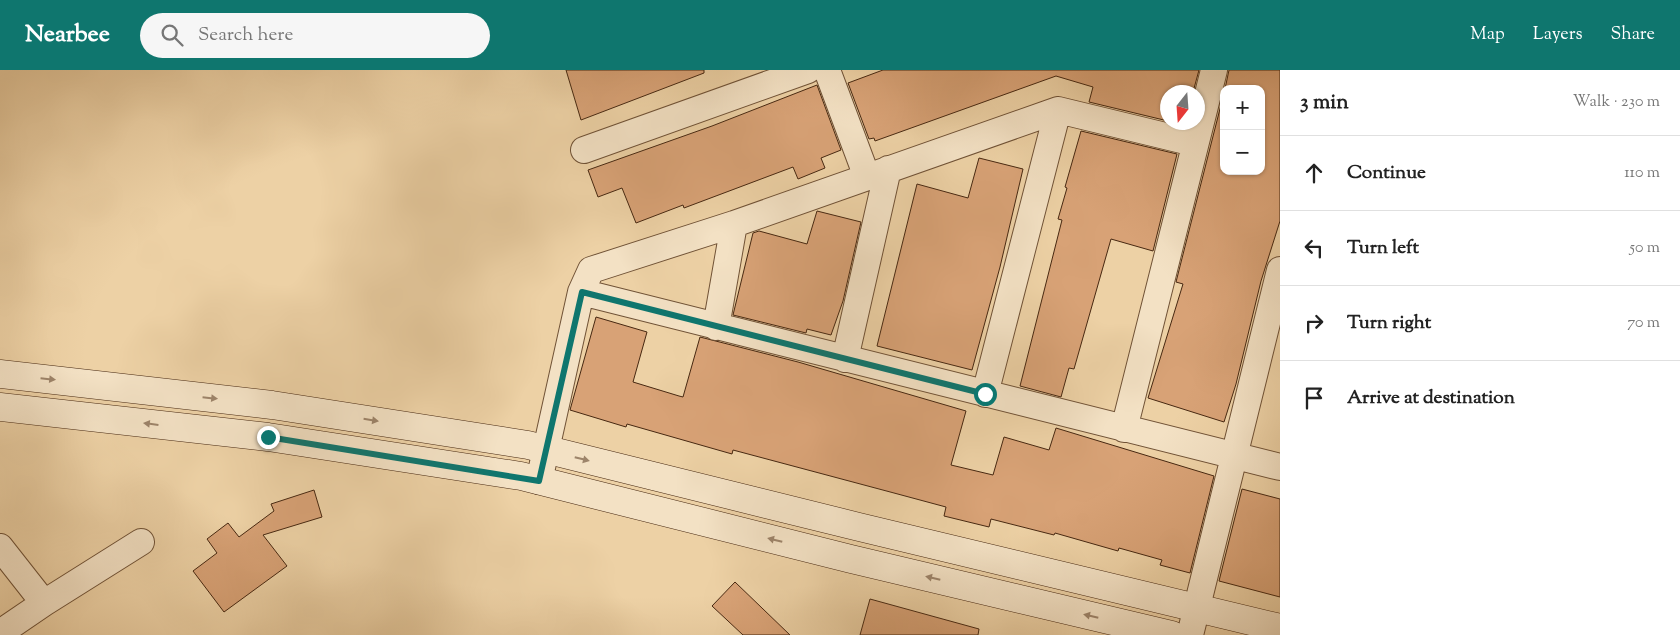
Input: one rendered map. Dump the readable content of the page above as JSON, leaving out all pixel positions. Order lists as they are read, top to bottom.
{
  "north": "bottom",
  "page": {
    "header": "Nearbee",
    "search": "Search here",
    "nav": ["Map", "Layers", "Share"],
    "heading": ["3 min", "Walk · 230 m"],
    "map_buttons": ["+", "−"],
    "list": [
      ["Continue", "110 m"],
      ["Turn left", "50 m"],
      ["Turn right", "70 m"],
      "Arrive at destination"
    ]
  }
}
